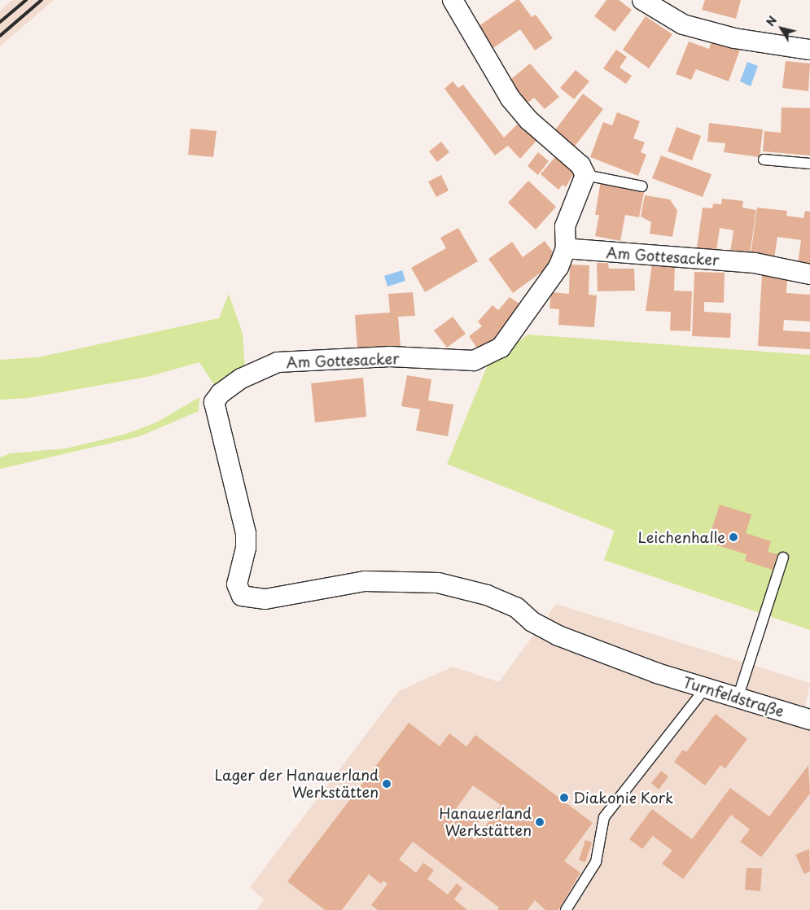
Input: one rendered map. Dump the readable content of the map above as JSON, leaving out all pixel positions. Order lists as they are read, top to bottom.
{
  "streets": {
    "street": ["Am Gottesacker", "Turnfeldstraße"]
  },
  "crossings": [
    ["Am Gottesacker", "Turnfeldstraße"]
  ],
  "places": [
    "Leichenhalle",
    "Lager der Hanauerland Werkstätten",
    "Diakonie Kork",
    "Hanauerland Werkstätten"
  ],
  "north": "top left"
}
